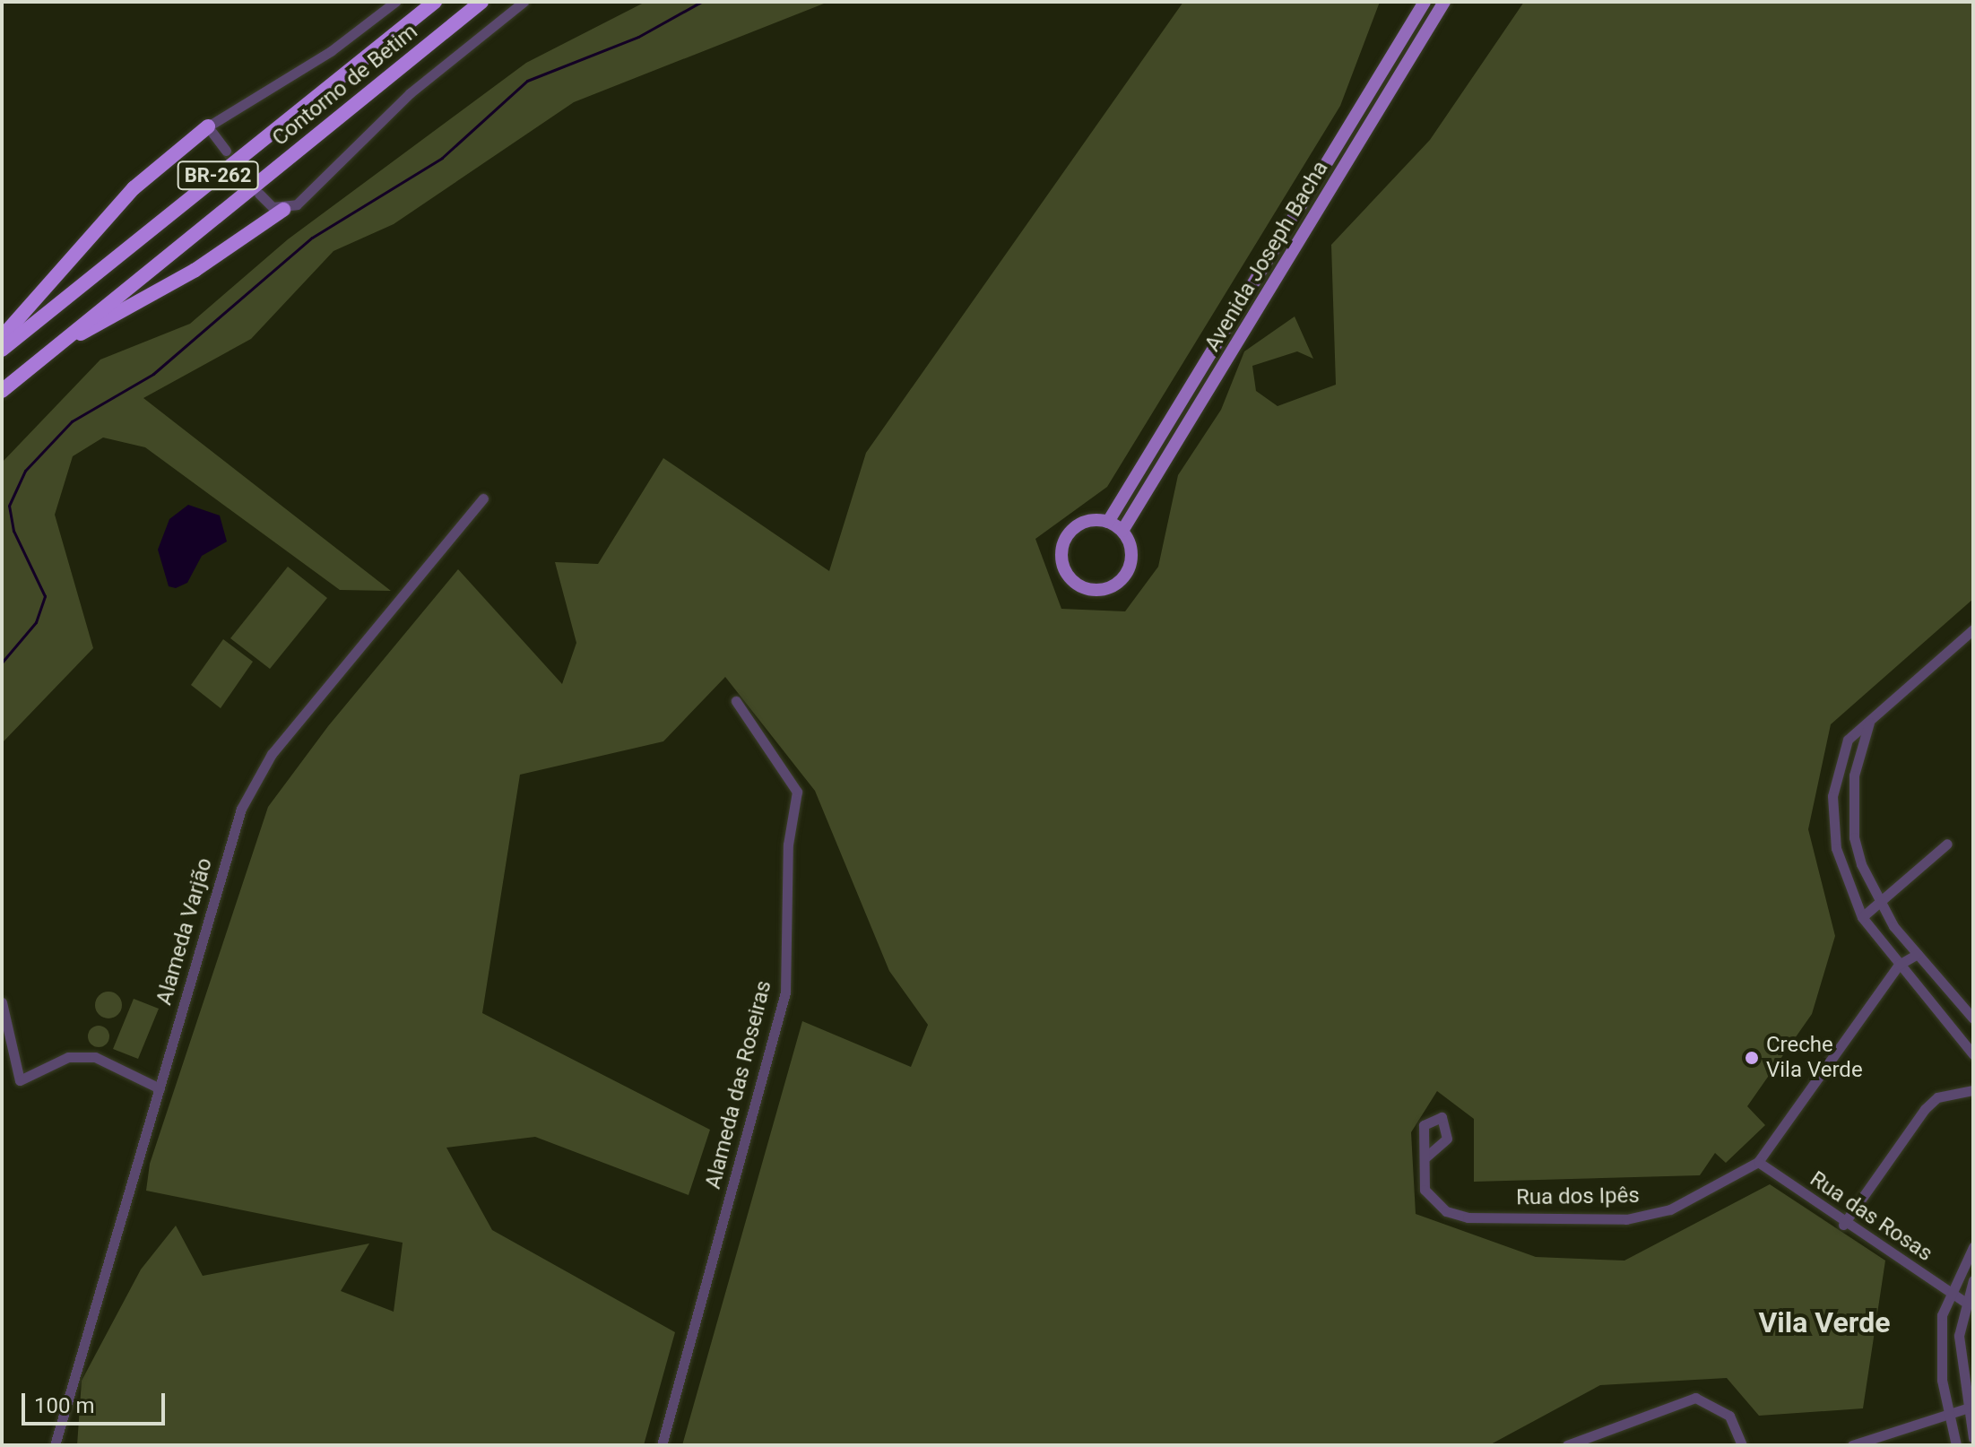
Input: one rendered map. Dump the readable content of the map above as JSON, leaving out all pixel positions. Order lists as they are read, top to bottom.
{
  "streets": {
    "highway": ["Contorno de Betim", "BR-262"],
    "main road": ["Avenida Joseph Bacha"],
    "street": [
      "Alameda Varjão",
      "Alameda das Roseiras",
      "Rua dos Ipês",
      "Rua das Rosas"
    ]
  },
  "crossings": [
    ["Rua dos Ipês", "Rua das Rosas"]
  ],
  "districts": ["Vila Verde"],
  "places": ["Creche Vila Verde"],
  "scale_bar": "100 m"
}
